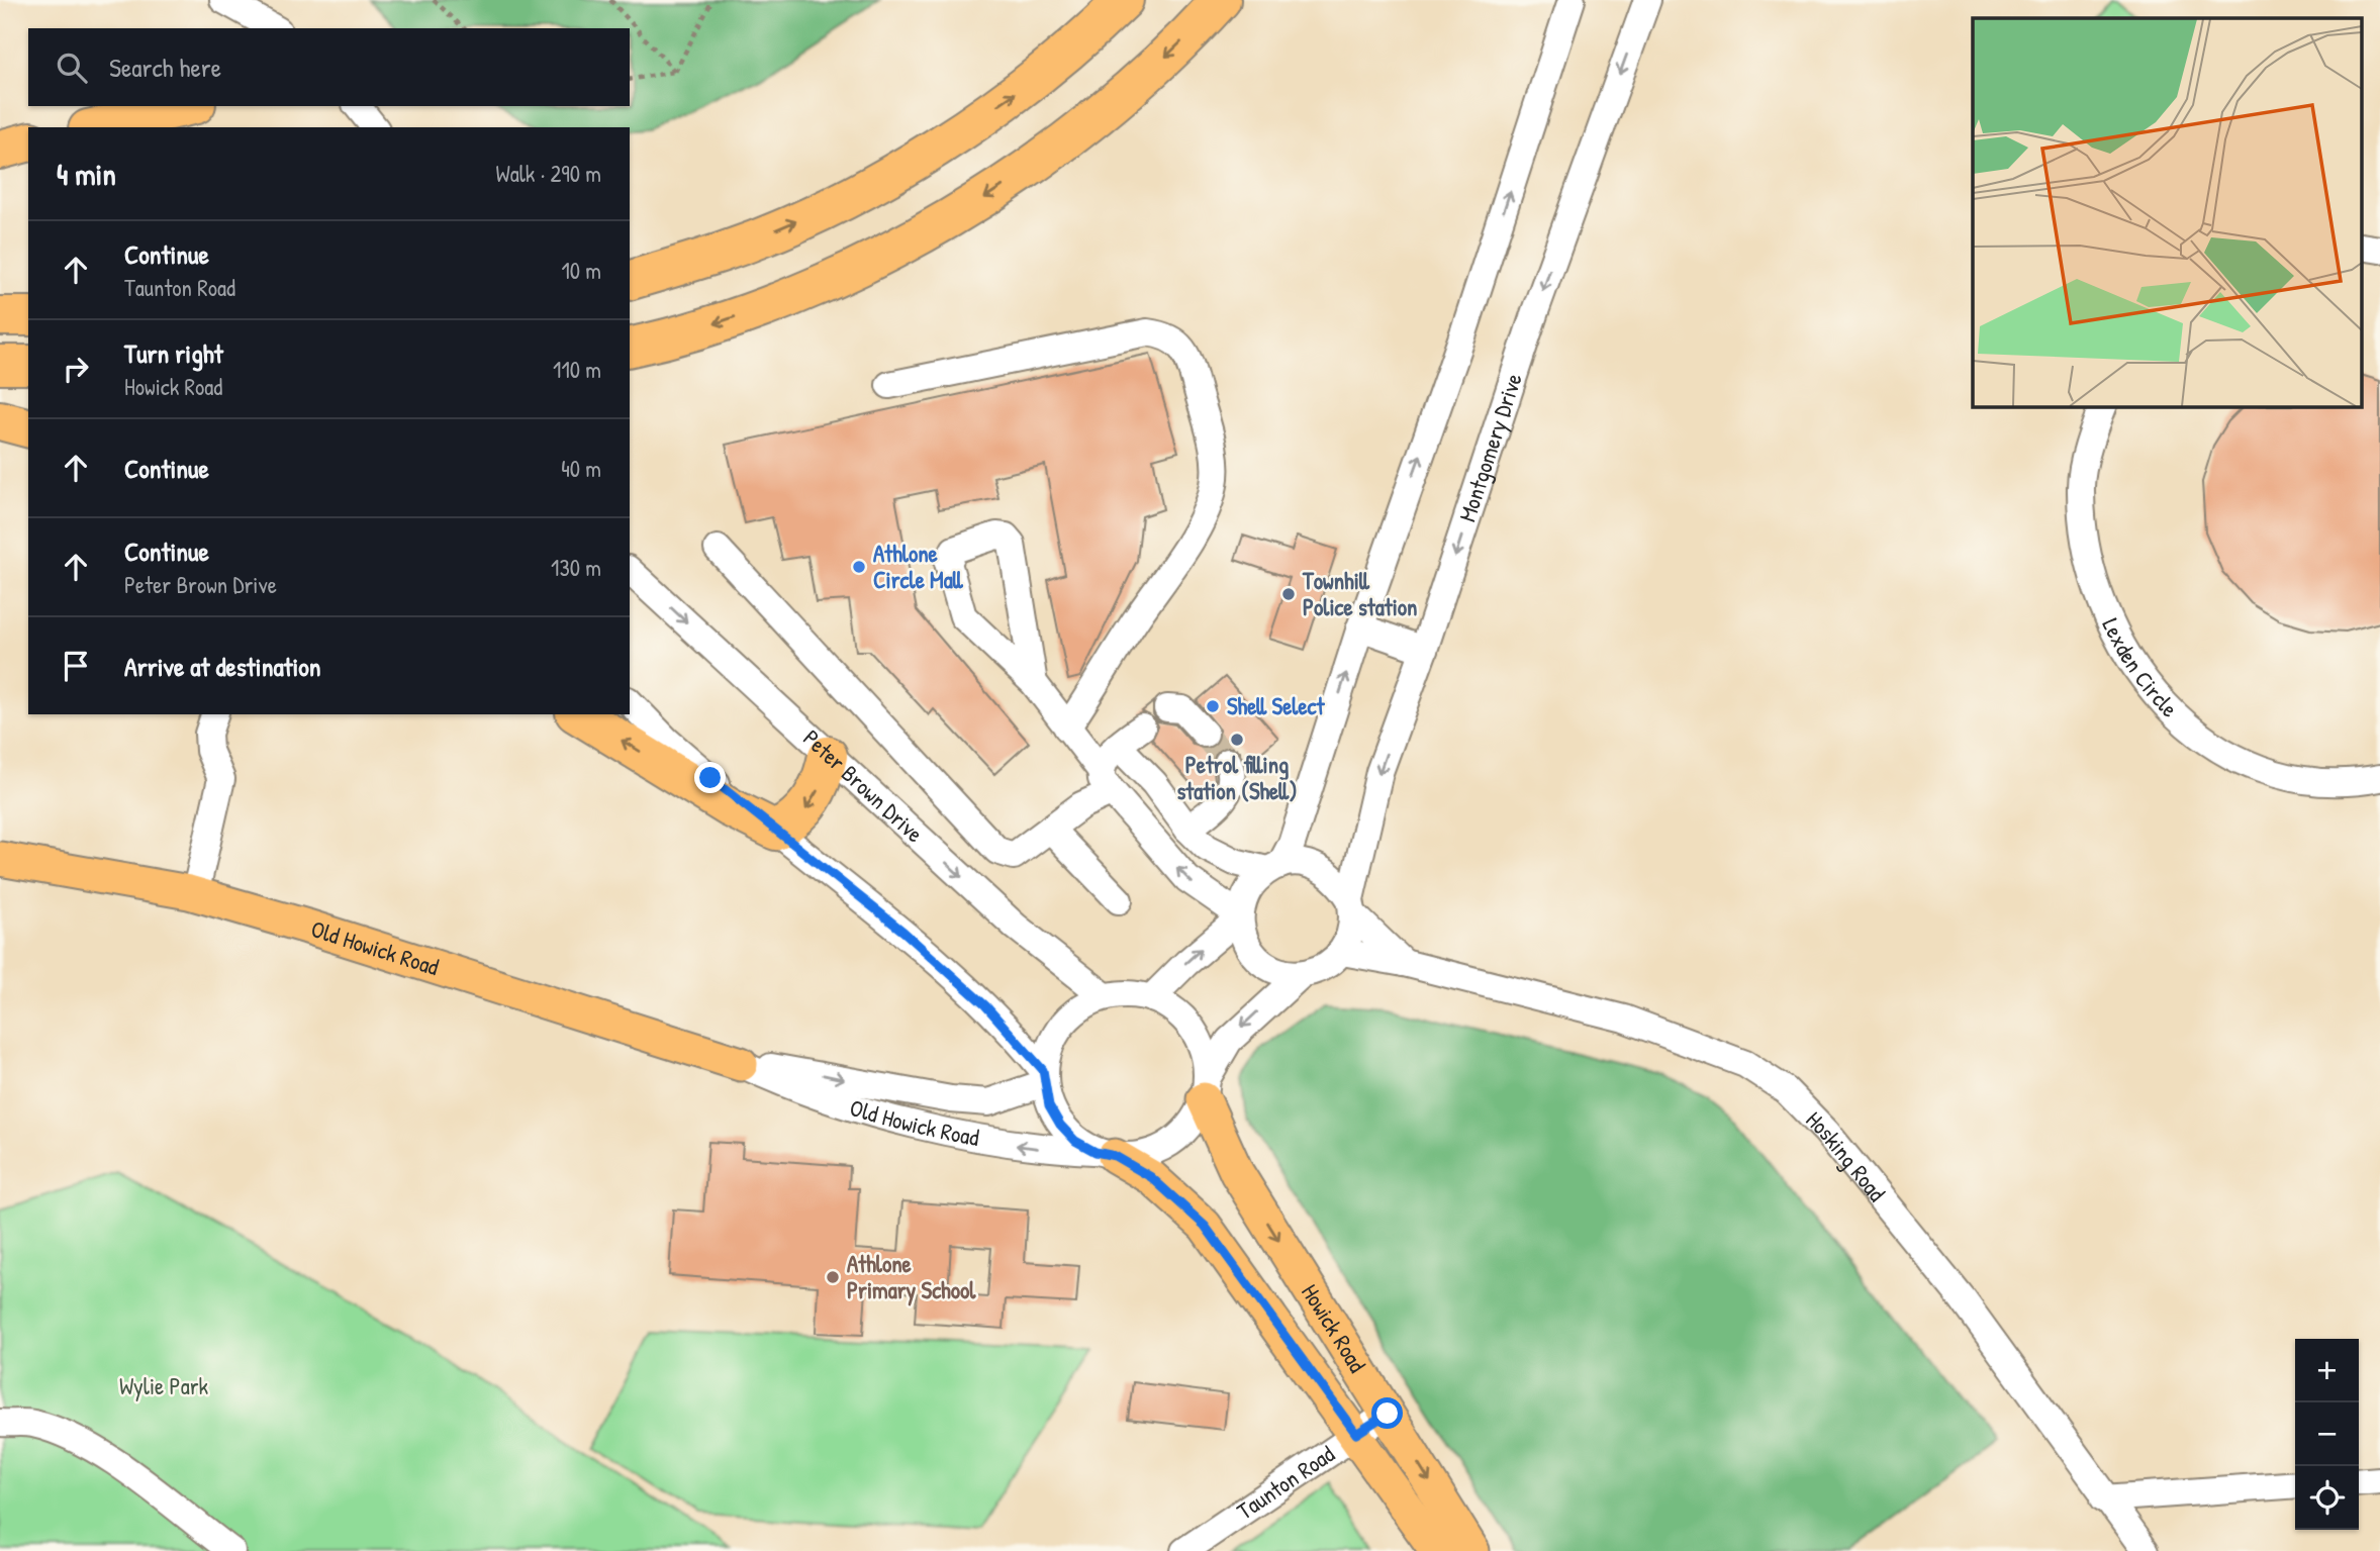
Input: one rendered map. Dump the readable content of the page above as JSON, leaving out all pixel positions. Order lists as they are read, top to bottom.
{
  "streets": {
    "main road": ["Old Howick Road", "Howick Road"],
    "street": [
      "Montgomery Drive",
      "Lexden Circle",
      "Peter Brown Drive",
      "Hosking Road",
      "Taunton Road"
    ]
  },
  "crossings": [
    ["Montgomery Drive", "Hosking Road"],
    ["Peter Brown Drive", "Old Howick Road"],
    ["Peter Brown Drive", "Howick Road"],
    ["Old Howick Road", "Howick Road"],
    ["Howick Road", "Taunton Road"]
  ],
  "parks": ["Wylie Park"],
  "places": [
    "Athlone Circle Mall",
    "Townhill Police station",
    "Shell Select",
    "Petrol filling station (Shell)",
    "Athlone Primary School"
  ],
  "page": {
    "search": "Search here",
    "heading": ["4 min", "Walk · 290 m"],
    "list": [
      ["Continue", "Taunton Road", "10 m"],
      ["Turn right", "Howick Road", "110 m"],
      ["Continue", "40 m"],
      ["Continue", "Peter Brown Drive", "130 m"],
      "Arrive at destination"
    ],
    "map_buttons": ["+", "−"]
  }
}
